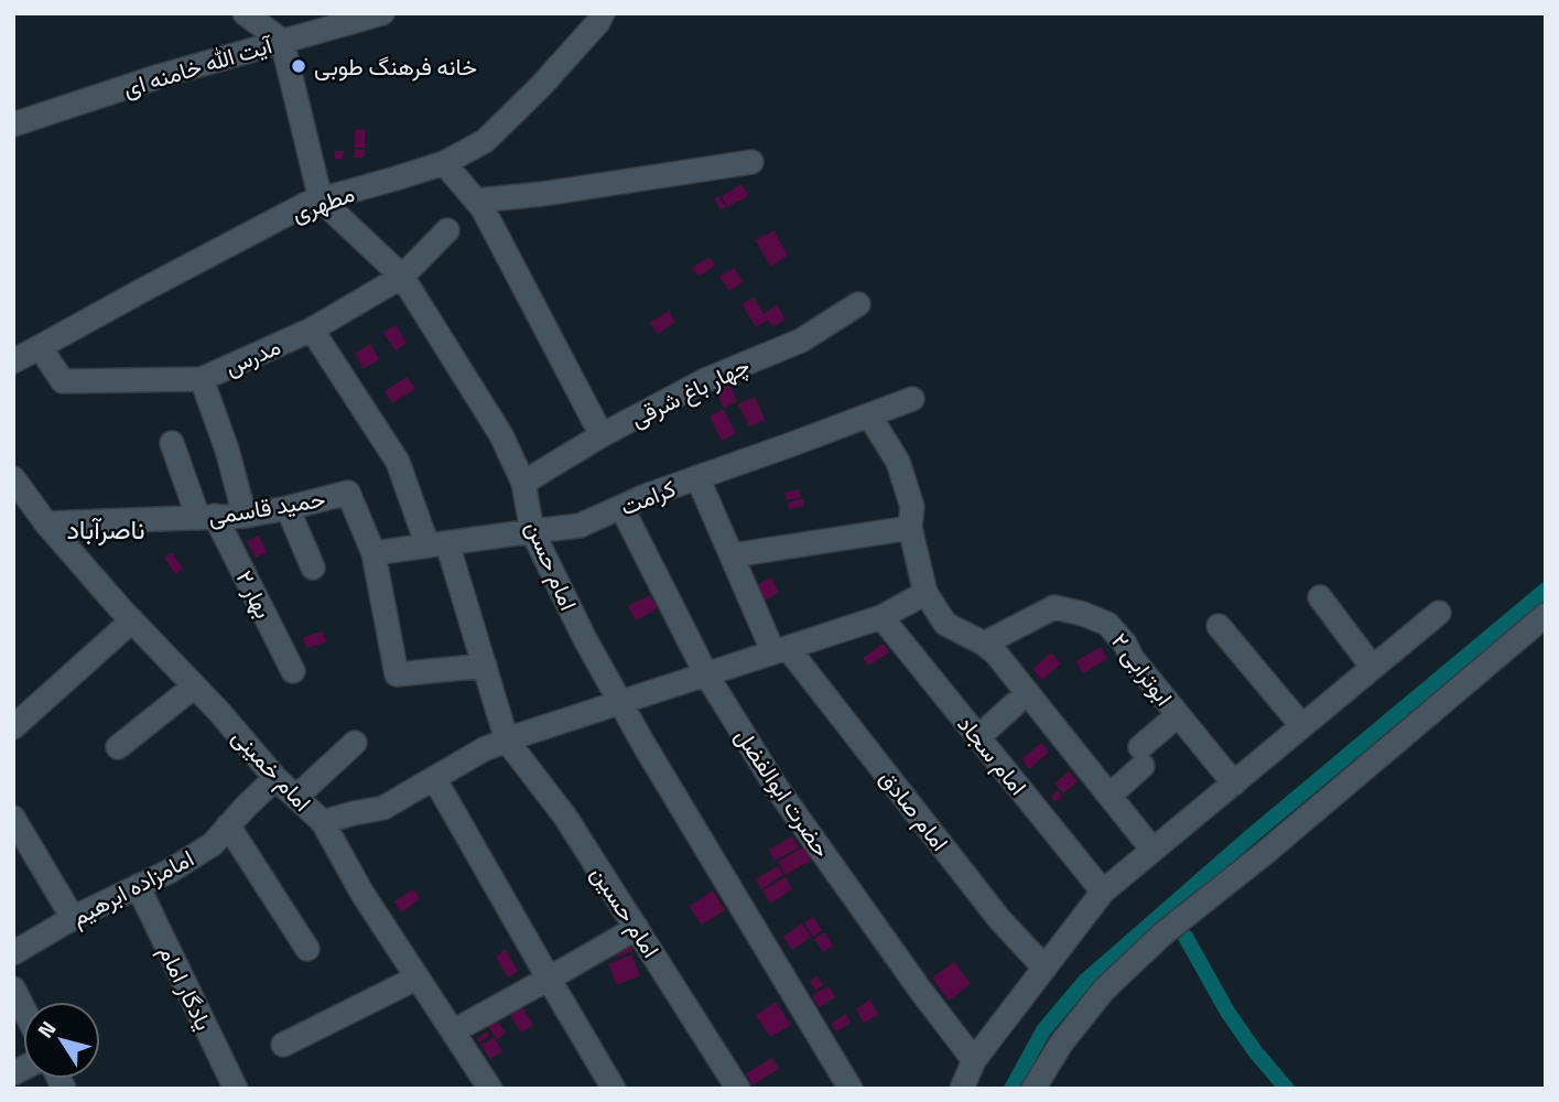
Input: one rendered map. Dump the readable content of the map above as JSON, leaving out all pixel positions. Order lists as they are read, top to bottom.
{
  "streets": {
    "street": [
      "آیت الله خامنه ای",
      "مطهری",
      "مدرس",
      "چهار باغ شرقی",
      "کرامت",
      "حمید قاسمی",
      "امام حسن",
      "بهار ۲",
      "ابوترابی ۲",
      "امام سجاد",
      "امام خمینی",
      "حضرت ابوالفضل",
      "امام صادق",
      "امامزاده ابرهیم",
      "امام حسین",
      "یادگار امام"
    ]
  },
  "crossings": [
    ["مطهری", "مدرس"],
    ["مطهری", "امام حسن"],
    ["مدرس", "امام حسن"],
    ["چهار باغ شرقی", "امام حسن"],
    ["کرامت", "حمید قاسمی"],
    ["کرامت", "امام حسن"],
    ["کرامت", "حضرت ابوالفضل"],
    ["کرامت", "امام صادق"],
    ["کرامت", "امام حسین"],
    ["حمید قاسمی", "بهار ۲"],
    ["حمید قاسمی", "امام خمینی"],
    ["حمید قاسمی", "امام حسین"],
    ["امام خمینی", "امامزاده ابرهیم"],
    ["امامزاده ابرهیم", "یادگار امام"]
  ],
  "districts": ["ناصرآباد"],
  "places": ["خانه فرهنگ طوبی"],
  "north": "top left"
}
